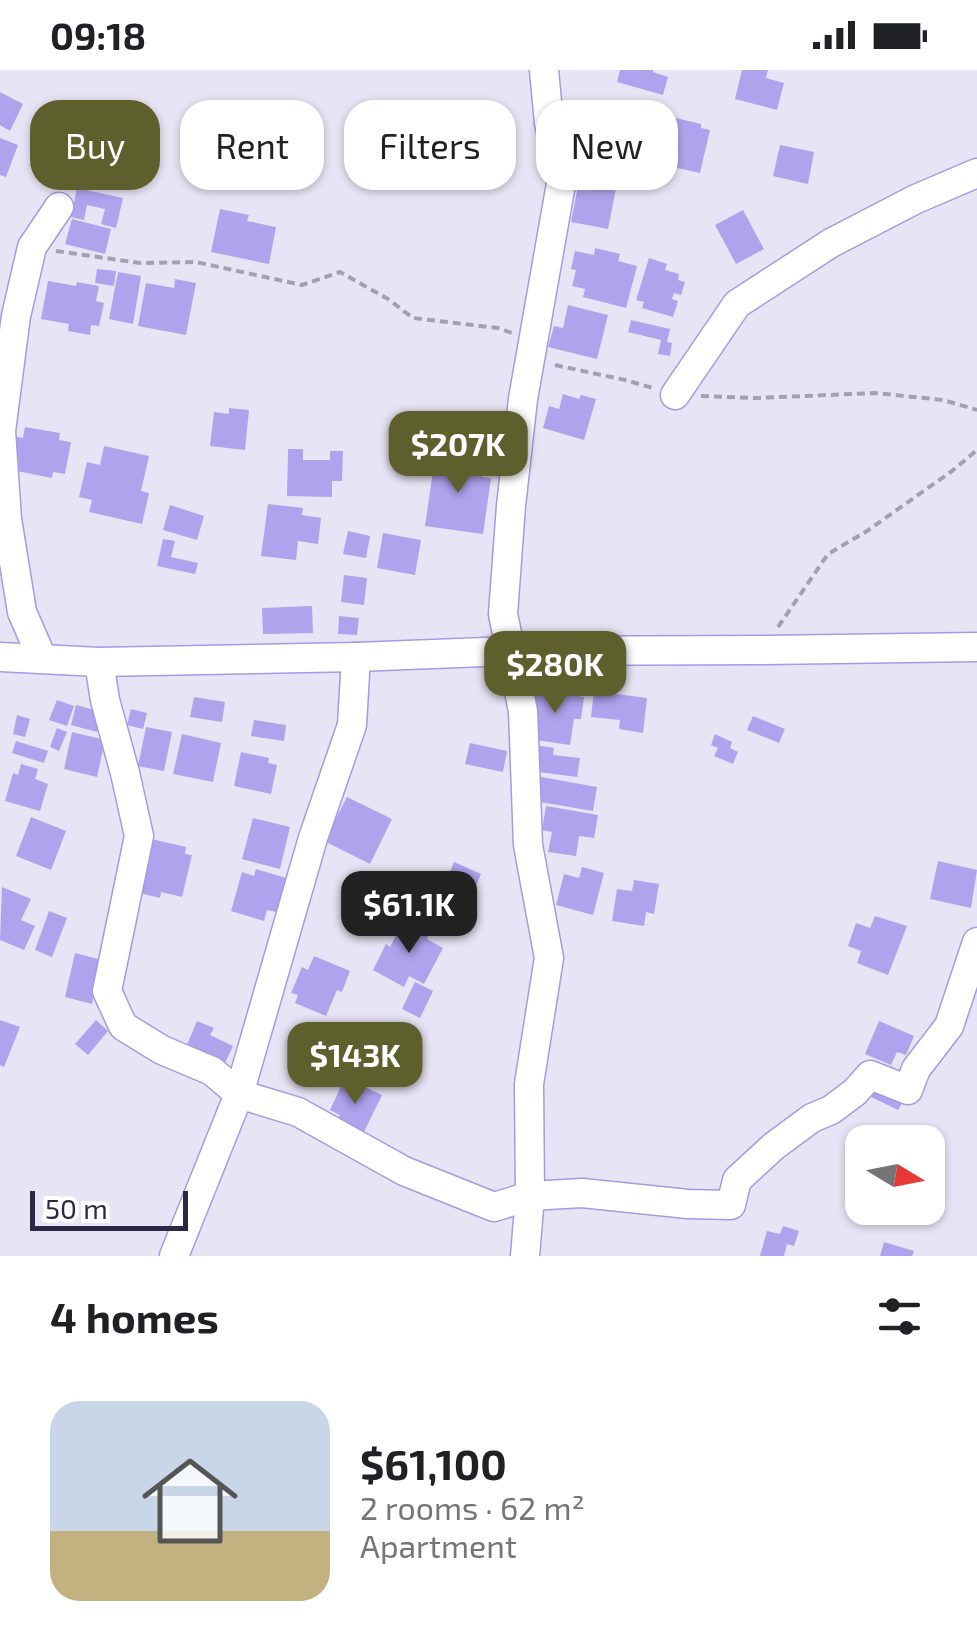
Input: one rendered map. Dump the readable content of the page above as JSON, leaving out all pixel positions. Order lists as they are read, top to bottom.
{
  "scale_bar": "50 m",
  "north": "right",
  "page": {
    "status": "09:18",
    "chip": [
      "Buy",
      "Rent",
      "Filters",
      "New"
    ],
    "price": [
      "$207K",
      "$280K",
      "$61.1K",
      "$143K"
    ],
    "scale": "50 m",
    "heading": "4 homes",
    "list": [
      {
        "name": "$61,100",
        "note": "2 rooms · 62 m² · Apartment"
      }
    ]
  }
}
